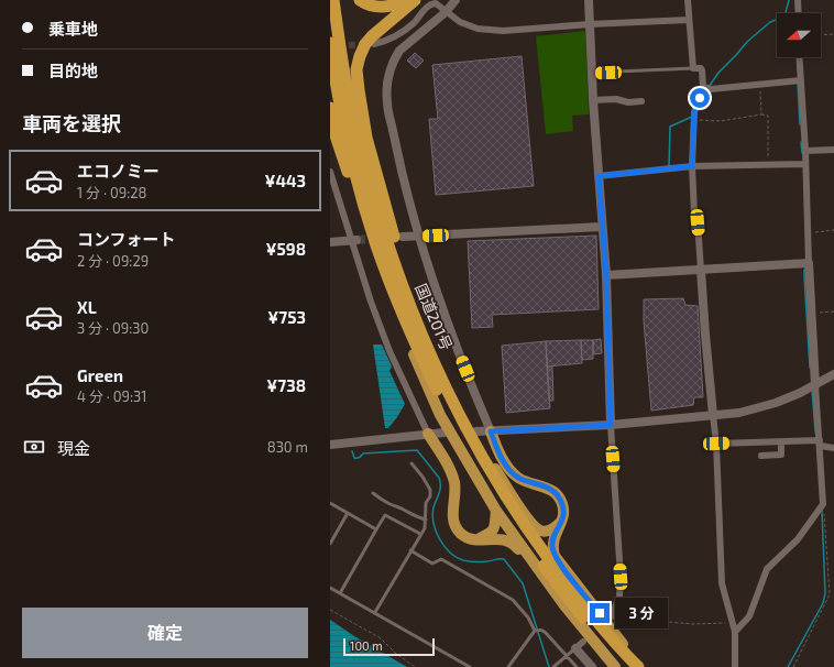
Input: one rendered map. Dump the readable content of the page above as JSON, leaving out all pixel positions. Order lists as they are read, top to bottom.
{
  "streets": {
    "highway": ["国道201号"]
  },
  "scale_bar": "100 m",
  "north": "left",
  "page": {
    "banner": ["乗車地", "目的地"],
    "heading": "車両を選択",
    "list": [
      {
        "name": "エコノミー",
        "note": "1 分 · 09:28",
        "value": "¥443"
      },
      {
        "name": "コンフォート",
        "note": "2 分 · 09:29",
        "value": "¥598"
      },
      {
        "name": "XL",
        "note": "3 分 · 09:30",
        "value": "¥753"
      },
      {
        "name": "Green",
        "note": "4 分 · 09:31",
        "value": "¥738"
      }
    ],
    "pay": ["現金", "830 m"],
    "bubble": "3 分",
    "buttons": "確定",
    "scale": "100 m"
  }
}
